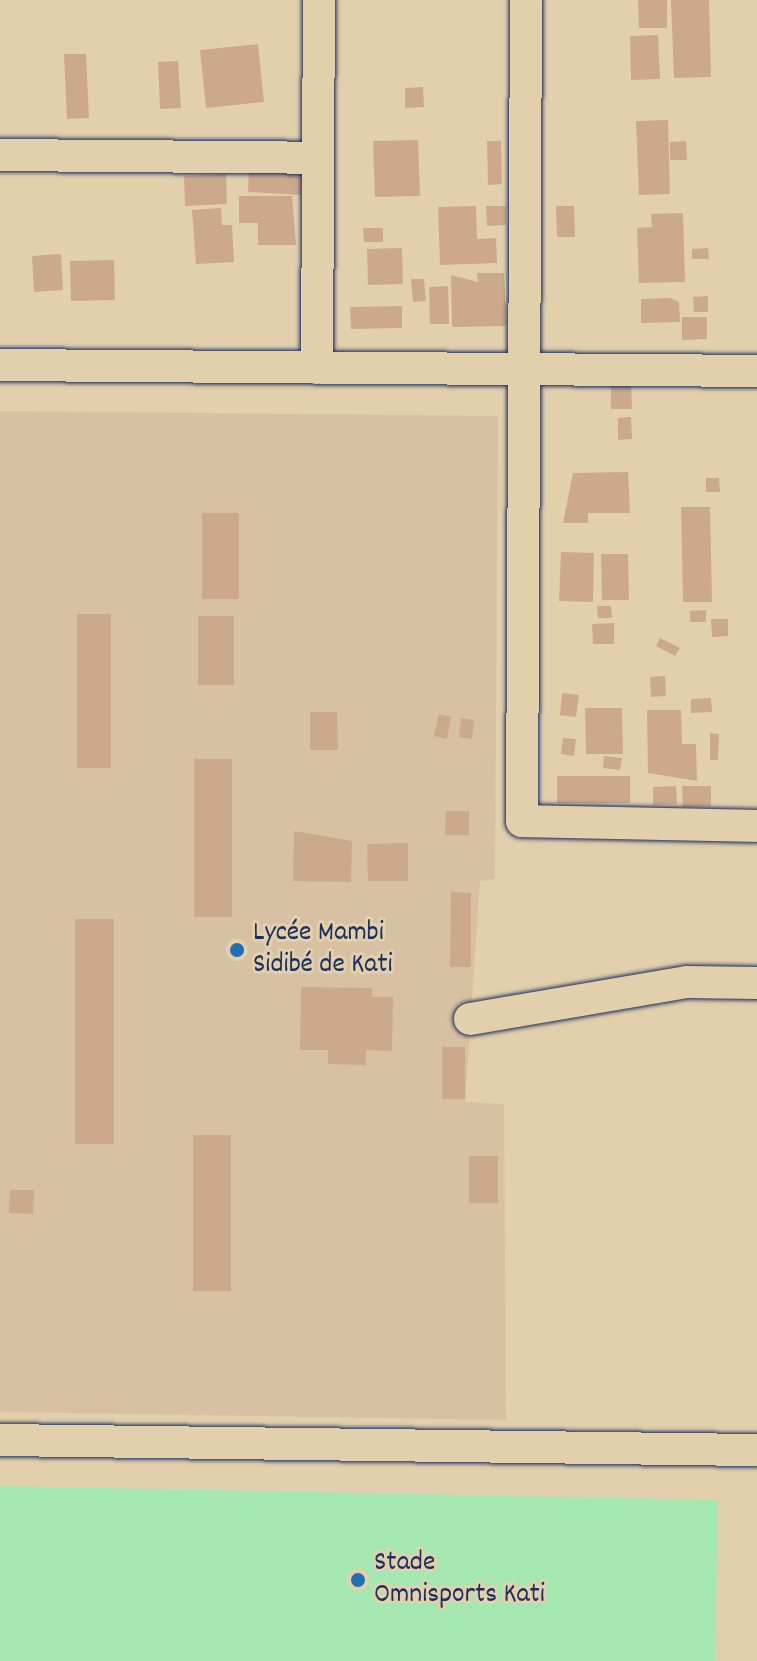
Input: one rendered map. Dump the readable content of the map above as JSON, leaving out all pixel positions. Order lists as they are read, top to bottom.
{
  "places": ["Lycée Mambi Sidibé de Kati", "Stade Omnisports Kati"]
}
